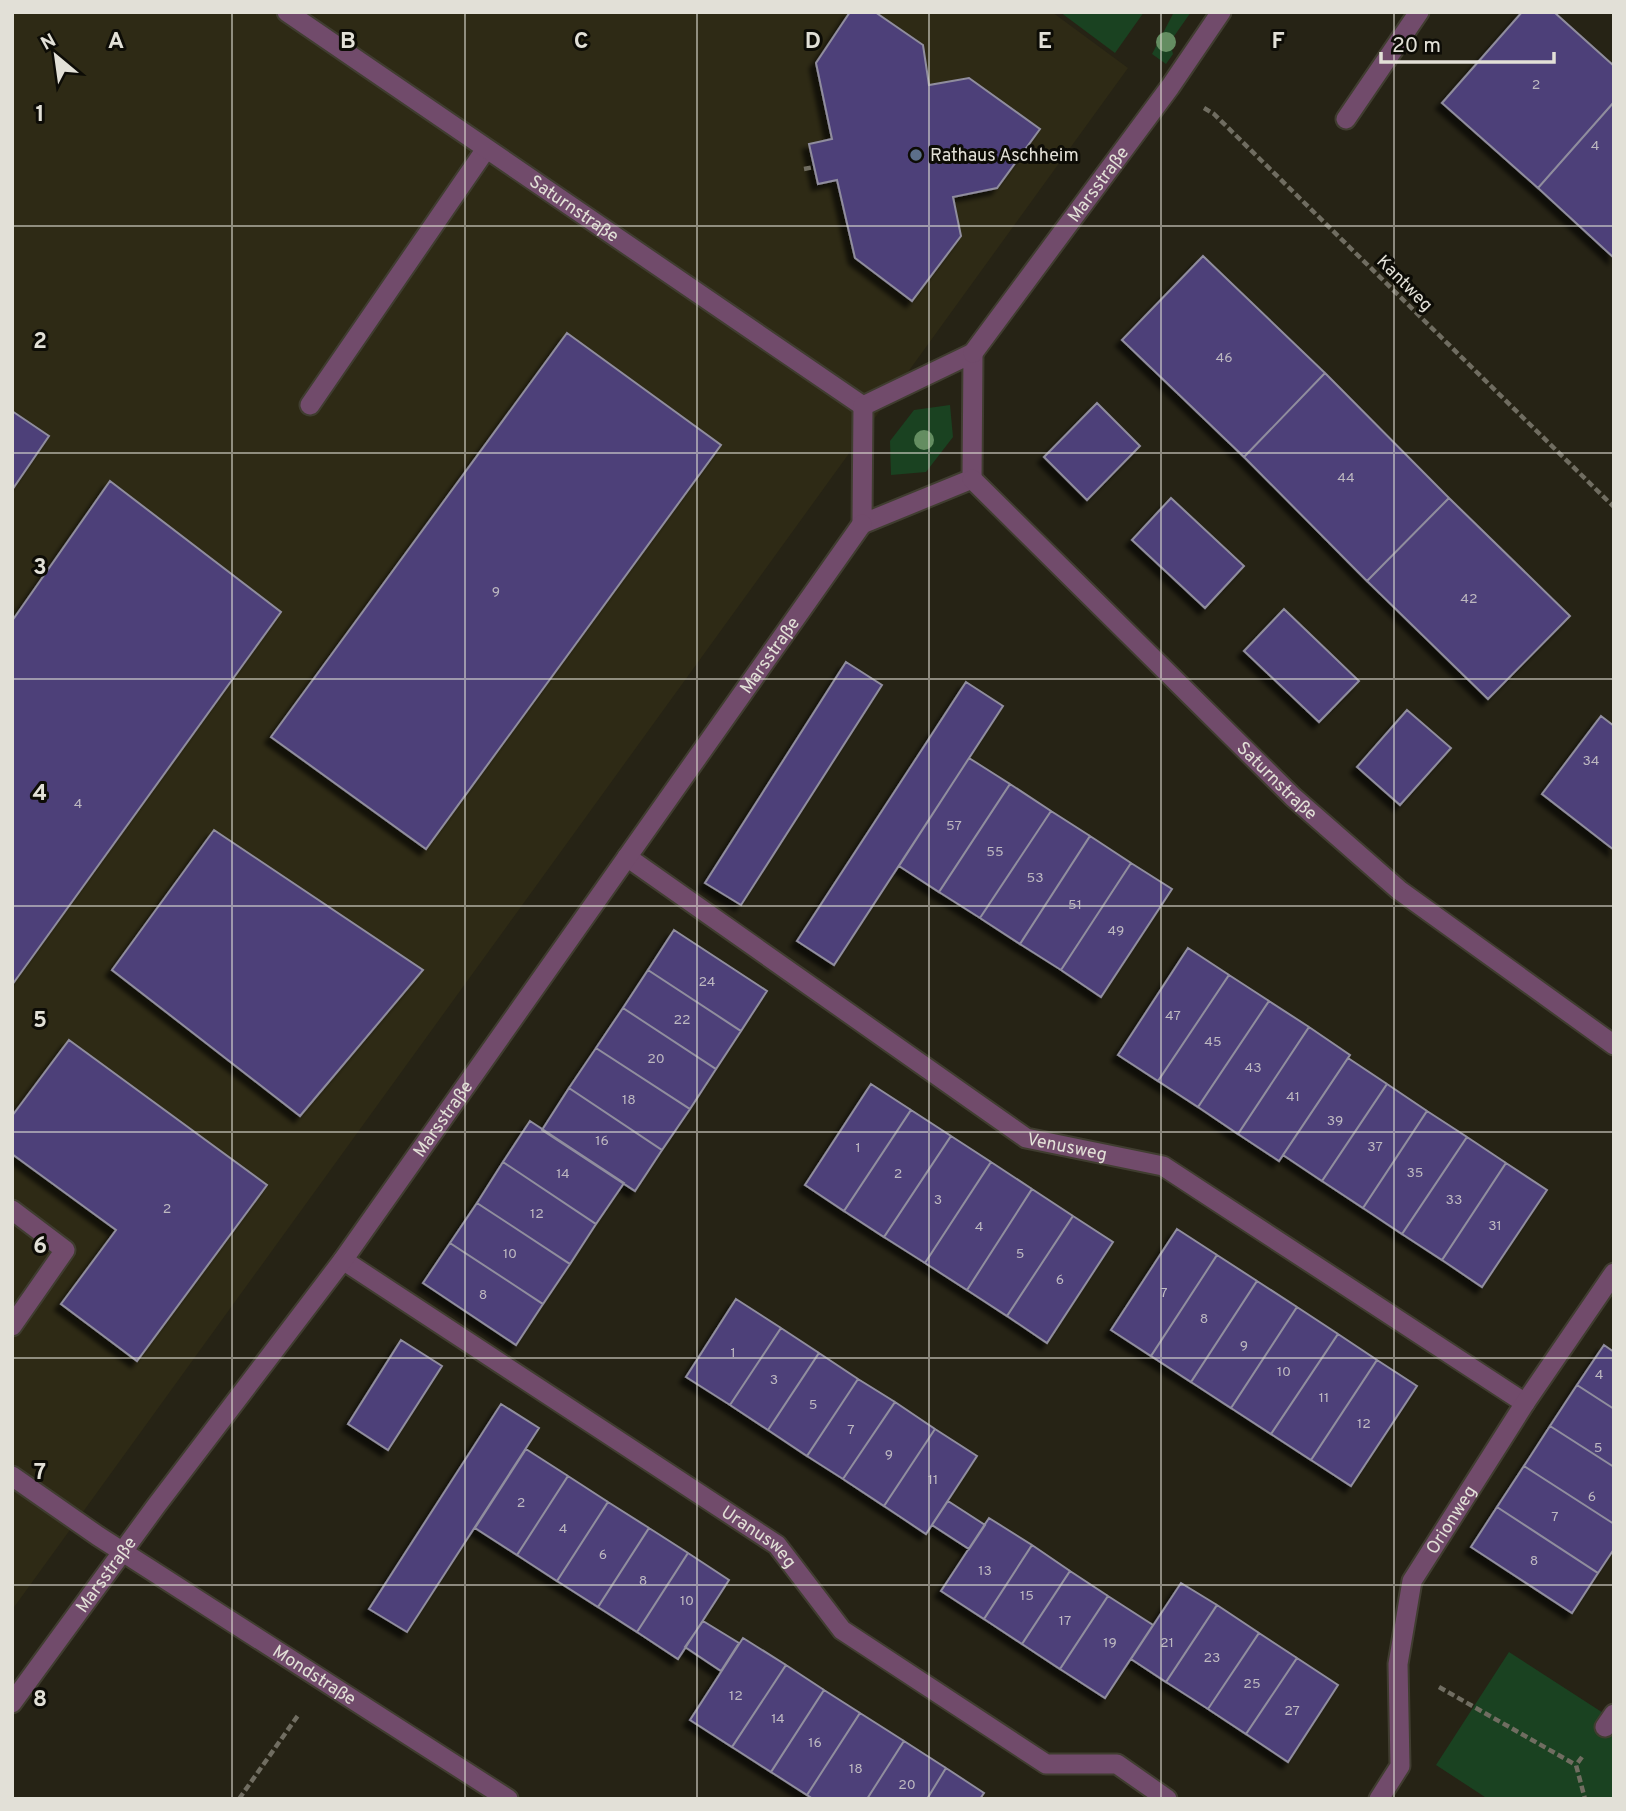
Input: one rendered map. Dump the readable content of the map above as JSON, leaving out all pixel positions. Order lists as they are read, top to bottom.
{
  "streets": {
    "street": [
      "Marsstraße",
      "Saturnstraße",
      "Venusweg",
      "Orionweg",
      "Uranusweg",
      "Mondstraße"
    ],
    "path": ["Kantweg"]
  },
  "crossings": [
    ["Marsstraße", "Saturnstraße"],
    ["Marsstraße", "Kantweg"],
    ["Marsstraße", "Venusweg"],
    ["Marsstraße", "Uranusweg"],
    ["Marsstraße", "Mondstraße"],
    ["Venusweg", "Orionweg"]
  ],
  "places": ["Rathaus Aschheim"],
  "house_numbers": [
    "2",
    "4",
    "46",
    "44",
    "9",
    "42",
    "34",
    "4",
    "57",
    "55",
    "53",
    "51",
    "49",
    "24",
    "47",
    "22",
    "45",
    "20",
    "43",
    "41",
    "18",
    "39",
    "16",
    "37",
    "1",
    "35",
    "14",
    "2",
    "3",
    "33",
    "2",
    "12",
    "31",
    "4",
    "10",
    "5",
    "6",
    "7",
    "8",
    "8",
    "9",
    "1",
    "10",
    "4",
    "3",
    "11",
    "5",
    "12",
    "7",
    "5",
    "9",
    "11",
    "6",
    "2",
    "7",
    "4",
    "6",
    "8",
    "13",
    "8",
    "15",
    "10",
    "17",
    "19",
    "21",
    "23",
    "25",
    "12",
    "27",
    "14",
    "16",
    "18",
    "20"
  ],
  "scale_bar": "20 m",
  "north": "top left",
  "grid": {
    "columns": [
      "A",
      "B",
      "C",
      "D",
      "E",
      "F"
    ],
    "rows": [
      "1",
      "2",
      "3",
      "4",
      "5",
      "6",
      "7",
      "8"
    ]
  }
}
